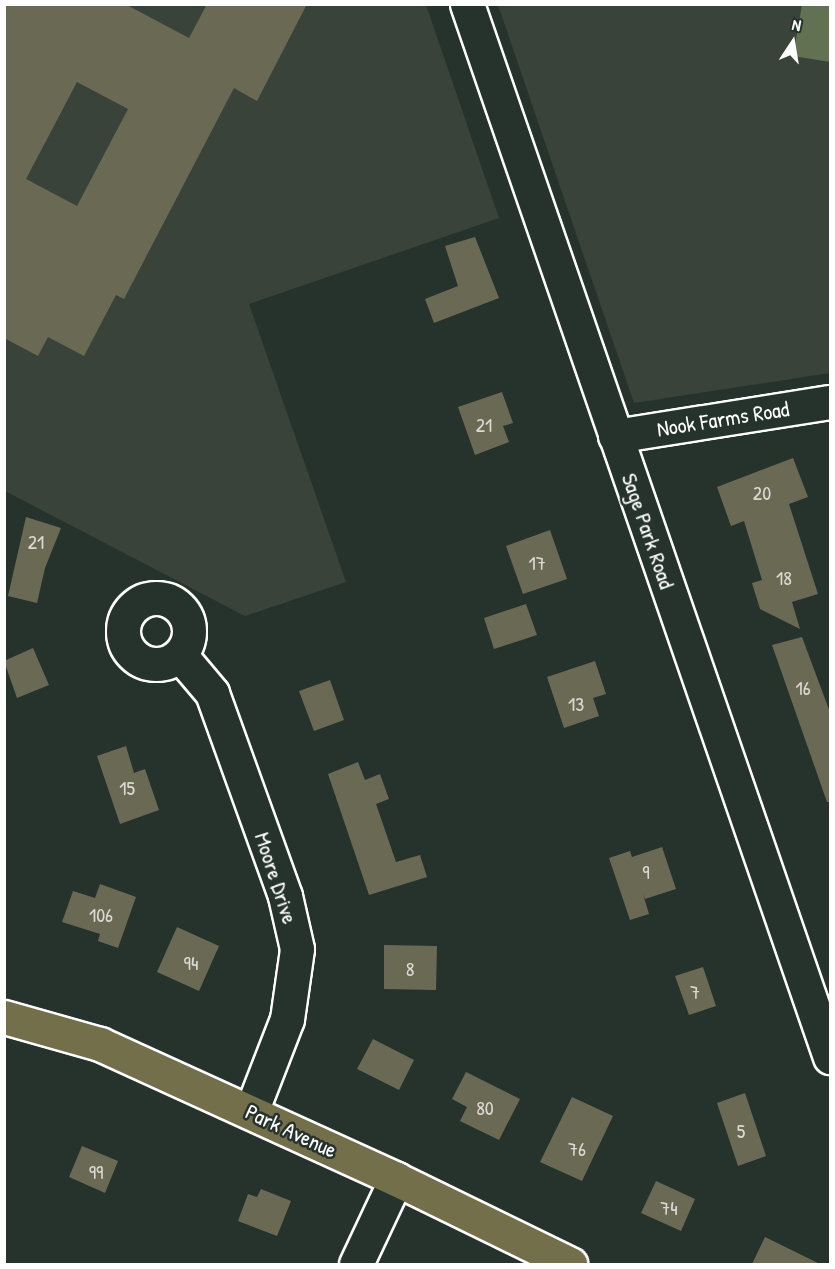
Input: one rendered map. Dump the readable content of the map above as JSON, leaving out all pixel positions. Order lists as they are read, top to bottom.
{
  "streets": {
    "main road": ["Park Avenue"],
    "street": ["Nook Farms Road", "Sage Park Road", "Moore Drive"]
  },
  "crossings": [
    ["Nook Farms Road", "Sage Park Road"],
    ["Moore Drive", "Park Avenue"]
  ],
  "house_numbers": [
    "21",
    "20",
    "21",
    "17",
    "18",
    "16",
    "13",
    "15",
    "9",
    "106",
    "94",
    "8",
    "7",
    "80",
    "5",
    "76",
    "99",
    "74"
  ],
  "north": "top"
}
